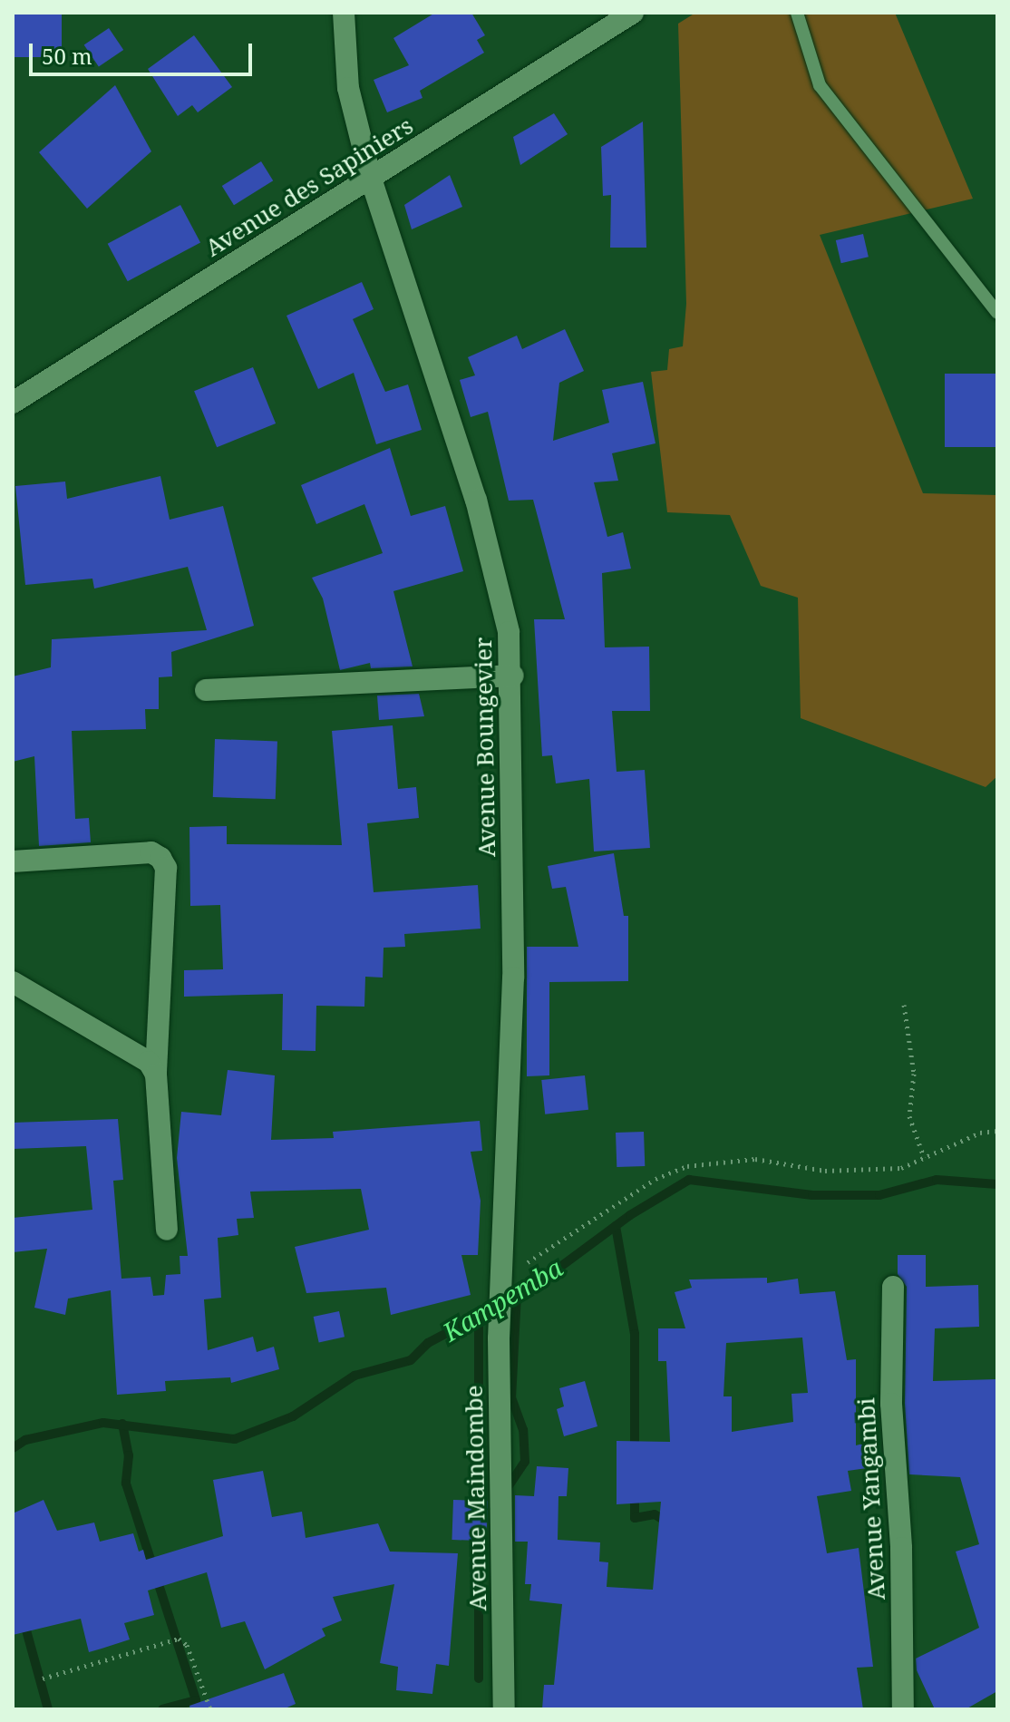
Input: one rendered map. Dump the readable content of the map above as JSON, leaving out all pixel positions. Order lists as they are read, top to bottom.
{
  "streets": {
    "street": [
      "Avenue des Sapiniers",
      "Avenue Boungevier",
      "Avenue Maindombe",
      "Avenue Yangambi"
    ]
  },
  "crossings": [
    ["Avenue des Sapiniers", "Avenue Boungevier"],
    ["Avenue Boungevier", "Avenue Maindombe"]
  ],
  "water": ["Kampemba"],
  "scale_bar": "50 m"
}
